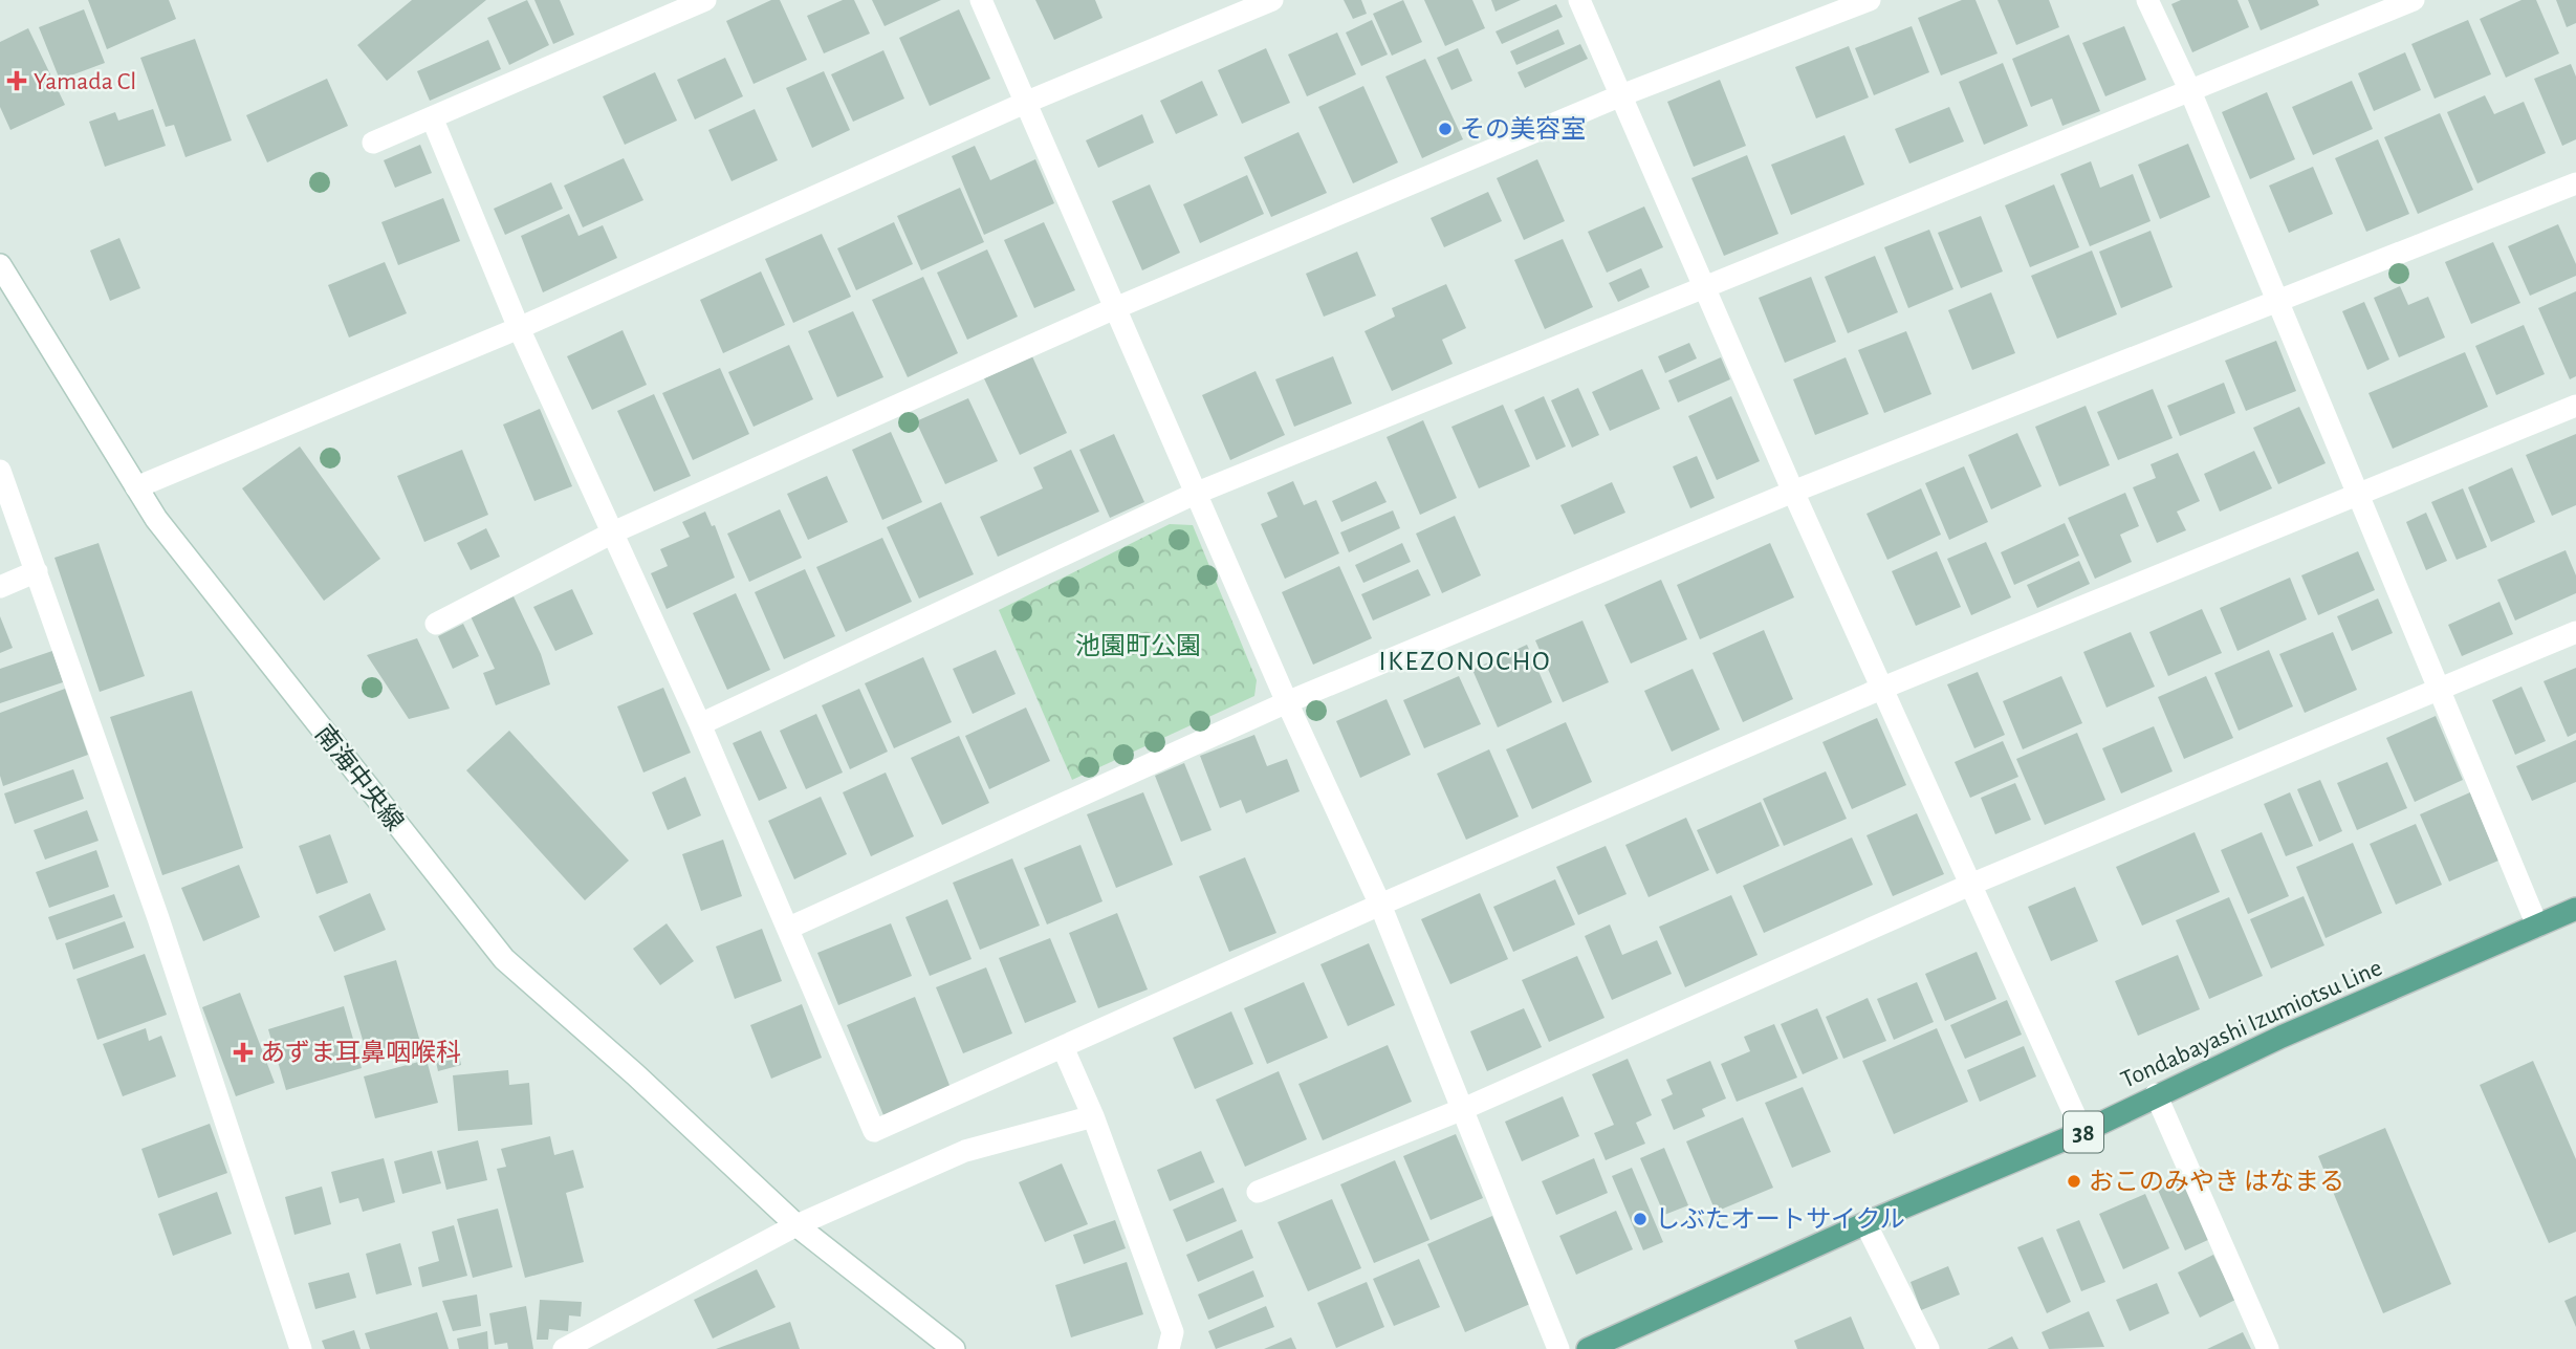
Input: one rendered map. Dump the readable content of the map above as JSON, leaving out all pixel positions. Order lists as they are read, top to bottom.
{
  "streets": {
    "main road": ["Tondabayashi Izumiotsu Line", "38"],
    "street": ["南海中央線"]
  },
  "districts": ["IKEZONOCHO"],
  "parks": ["池園町公園"],
  "places": {
    "health": ["Yamada Cl", "あずま耳鼻咽喉科"],
    "other": ["その美容室", "おこのみやき はなまる", "しぶたオートサイクル"]
  }
}
